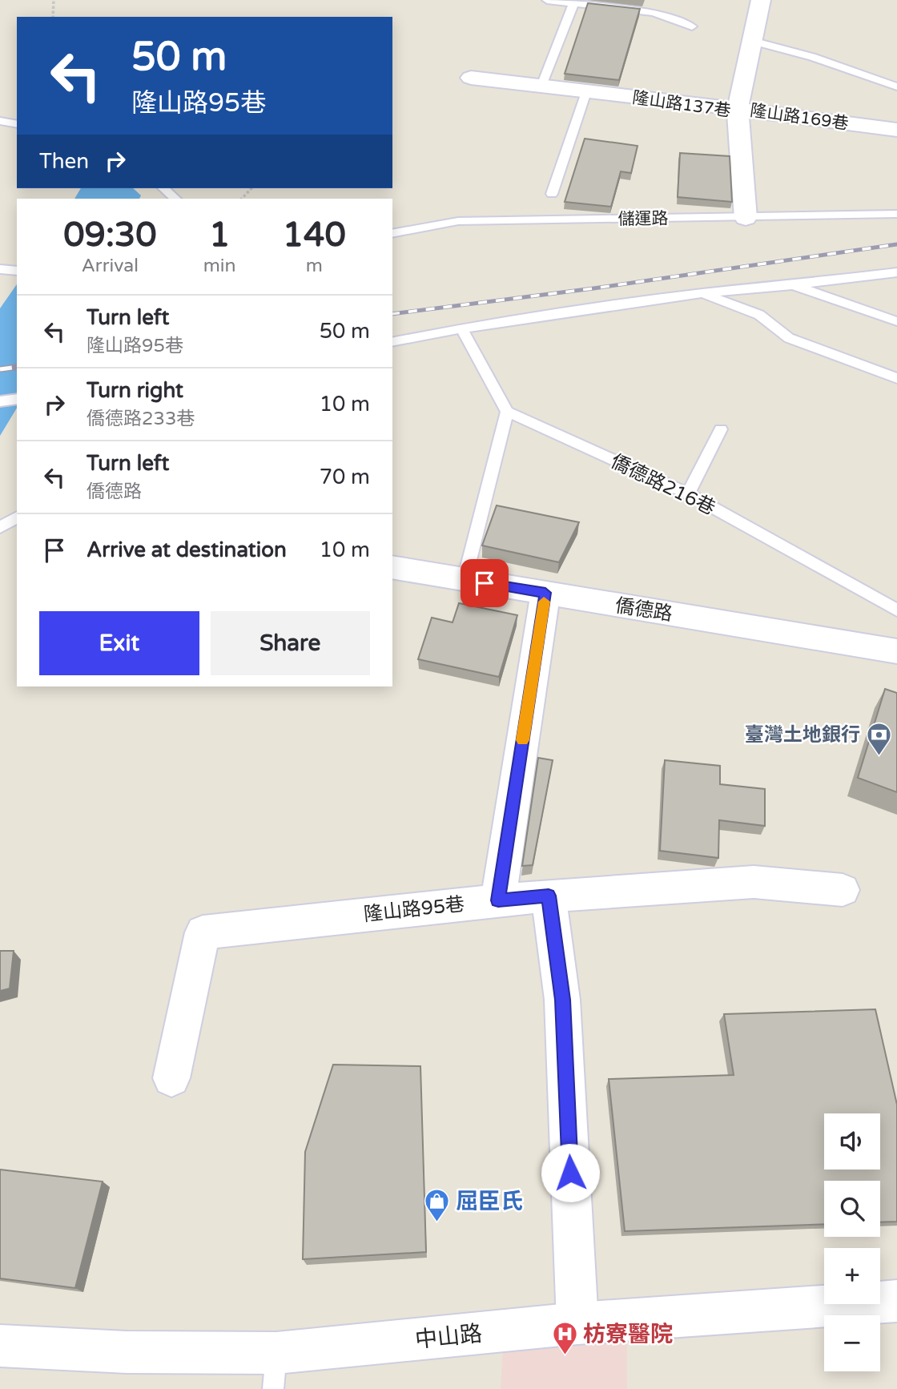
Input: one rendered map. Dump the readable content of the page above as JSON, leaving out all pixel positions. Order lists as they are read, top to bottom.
{
  "streets": {
    "street": [
      "隆山路137巷",
      "隆山路169巷",
      "僑德路",
      "隆山路95巷",
      "中山路"
    ],
    "lane": ["儲運路", "僑德路216巷"]
  },
  "crossings": [
    ["隆山路137巷", "隆山路169巷"],
    ["隆山路137巷", "儲運路"]
  ],
  "places": {
    "bank": ["臺灣土地銀行"],
    "shop": ["屈臣氏"],
    "hospital": ["枋寮醫院"]
  },
  "page": {
    "turn": ["50 m", "隆山路95巷"],
    "then": "Then",
    "eta": [
      "09:30",
      "Arrival",
      "1",
      "min",
      "140",
      "m"
    ],
    "list": [
      {
        "name": "Turn left",
        "note": "隆山路95巷",
        "value": "50 m"
      },
      {
        "name": "Turn right",
        "note": "僑德路233巷",
        "value": "10 m"
      },
      {
        "name": "Turn left",
        "note": "僑德路",
        "value": "70 m"
      },
      {
        "name": "Arrive at destination",
        "value": "10 m"
      }
    ],
    "buttons": ["Exit", "Share"],
    "map_buttons": ["+", "−"]
  }
}
